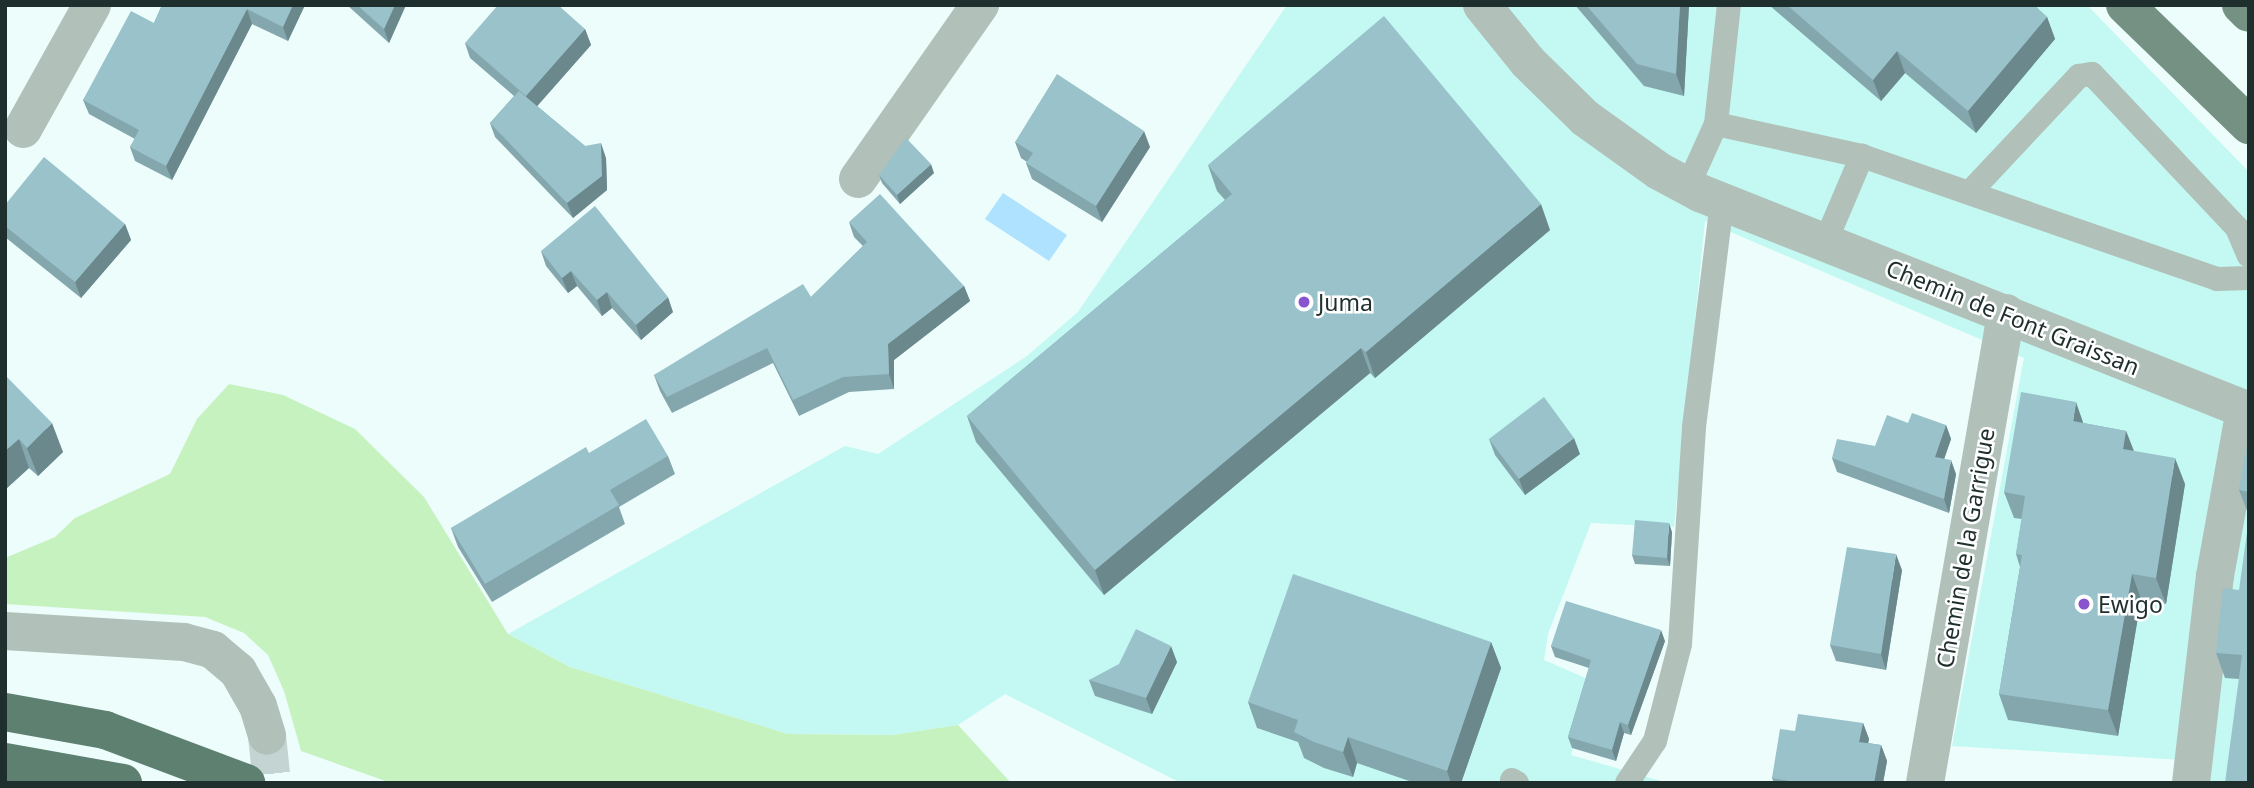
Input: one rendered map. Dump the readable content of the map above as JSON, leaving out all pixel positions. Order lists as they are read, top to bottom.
{
  "streets": {
    "street": ["Chemin de Font Graissan", "Chemin de la Garrigue"]
  },
  "crossings": [
    ["Chemin de Font Graissan", "Chemin de la Garrigue"]
  ],
  "places": ["Juma", "Ewigo"]
}
